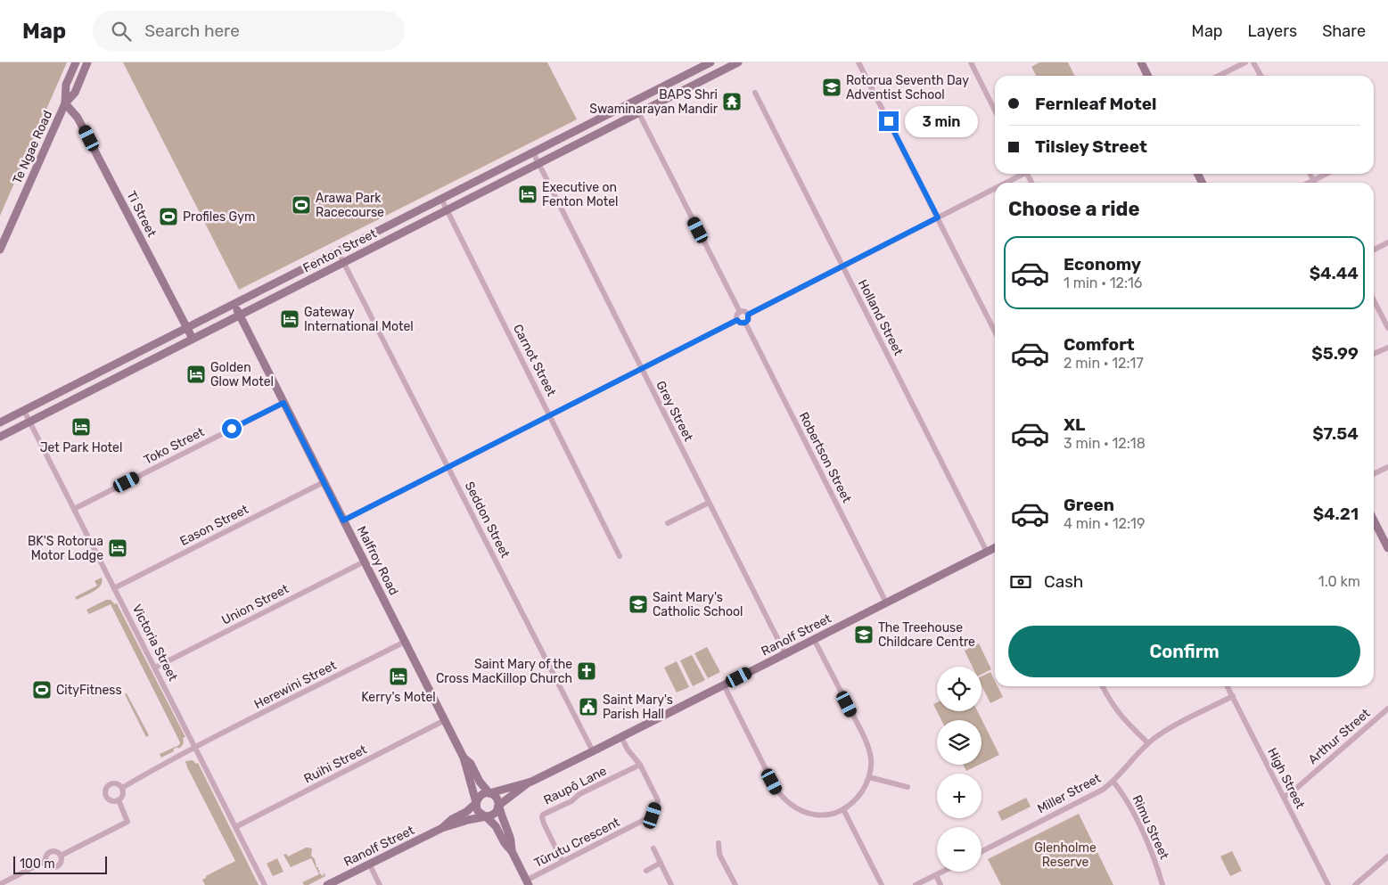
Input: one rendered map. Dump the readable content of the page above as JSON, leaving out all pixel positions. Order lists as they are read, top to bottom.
{
  "streets": {
    "main road": [
      "Te Ngae Road",
      "Ti Street",
      "Fenton Street",
      "Malfroy Road",
      "Ranolf Street"
    ],
    "street": [
      "Holland Street",
      "Carnot Street",
      "Grey Street",
      "Toko Street",
      "Robertson Street",
      "Seddon Street",
      "Eason Street",
      "Union Street",
      "Victoria Street",
      "Herewini Street",
      "Arthur Street",
      "Ruihi Street",
      "High Street",
      "Raupō Lane",
      "Miller Street",
      "Rimu Street",
      "Tūrutu Crescent"
    ]
  },
  "crossings": [
    ["Te Ngae Road", "Ti Street"],
    ["Ti Street", "Fenton Street"],
    ["Fenton Street", "Carnot Street"],
    ["Fenton Street", "Grey Street"],
    ["Fenton Street", "Seddon Street"],
    ["Fenton Street", "Malfroy Road"],
    ["Fenton Street", "Victoria Street"],
    ["Holland Street", "Ranolf Street"],
    ["Grey Street", "Ranolf Street"],
    ["Toko Street", "Malfroy Road"],
    ["Toko Street", "Victoria Street"],
    ["Robertson Street", "Ranolf Street"],
    ["Seddon Street", "Ranolf Street"],
    ["Eason Street", "Malfroy Road"],
    ["Eason Street", "Victoria Street"],
    ["Malfroy Road", "Union Street"],
    ["Malfroy Road", "Ranolf Street"],
    ["Malfroy Road", "Herewini Street"],
    ["Malfroy Road", "Ruihi Street"],
    ["Union Street", "Victoria Street"],
    ["Ranolf Street", "Tūrutu Crescent"],
    ["Victoria Street", "Herewini Street"],
    ["Victoria Street", "Ruihi Street"],
    ["Arthur Street", "High Street"],
    ["High Street", "Miller Street"],
    ["Raupō Lane", "Tūrutu Crescent"],
    ["Miller Street", "Rimu Street"]
  ],
  "parks": ["Glenholme Reserve"],
  "places": {
    "school or university": ["Rotorua Seventh Day Adventist School", "Saint Mary's Catholic School", "The Treehouse Childcare Centre"],
    "temple": ["BAPS Shri Swaminarayan Mandir"],
    "hotel": [
      "Executive on Fenton Motel",
      "Gateway International Motel",
      "Golden Glow Motel",
      "Jet Park Hotel",
      "BK'S Rotorua Motor Lodge",
      "Kerry's Motel"
    ],
    "sports": ["Arawa Park Racecourse", "Profiles Gym", "CityFitness"],
    "church": ["Saint Mary of the Cross MacKillop Church"],
    "public building": ["Saint Mary's Parish Hall"]
  },
  "scale_bar": "100 m",
  "page": {
    "header": "Map",
    "search": "Search here",
    "nav": ["Map", "Layers", "Share"],
    "banner": ["Fernleaf Motel", "Tilsley Street"],
    "bubble": "3 min",
    "heading": "Choose a ride",
    "list": [
      {
        "name": "Economy",
        "note": "1 min · 12:16",
        "value": "$4.44"
      },
      {
        "name": "Comfort",
        "note": "2 min · 12:17",
        "value": "$5.99"
      },
      {
        "name": "XL",
        "note": "3 min · 12:18",
        "value": "$7.54"
      },
      {
        "name": "Green",
        "note": "4 min · 12:19",
        "value": "$4.21"
      }
    ],
    "pay": ["Cash", "1.0 km"],
    "buttons": "Confirm",
    "map_buttons": ["+", "−"],
    "scale": "100 m"
  }
}
